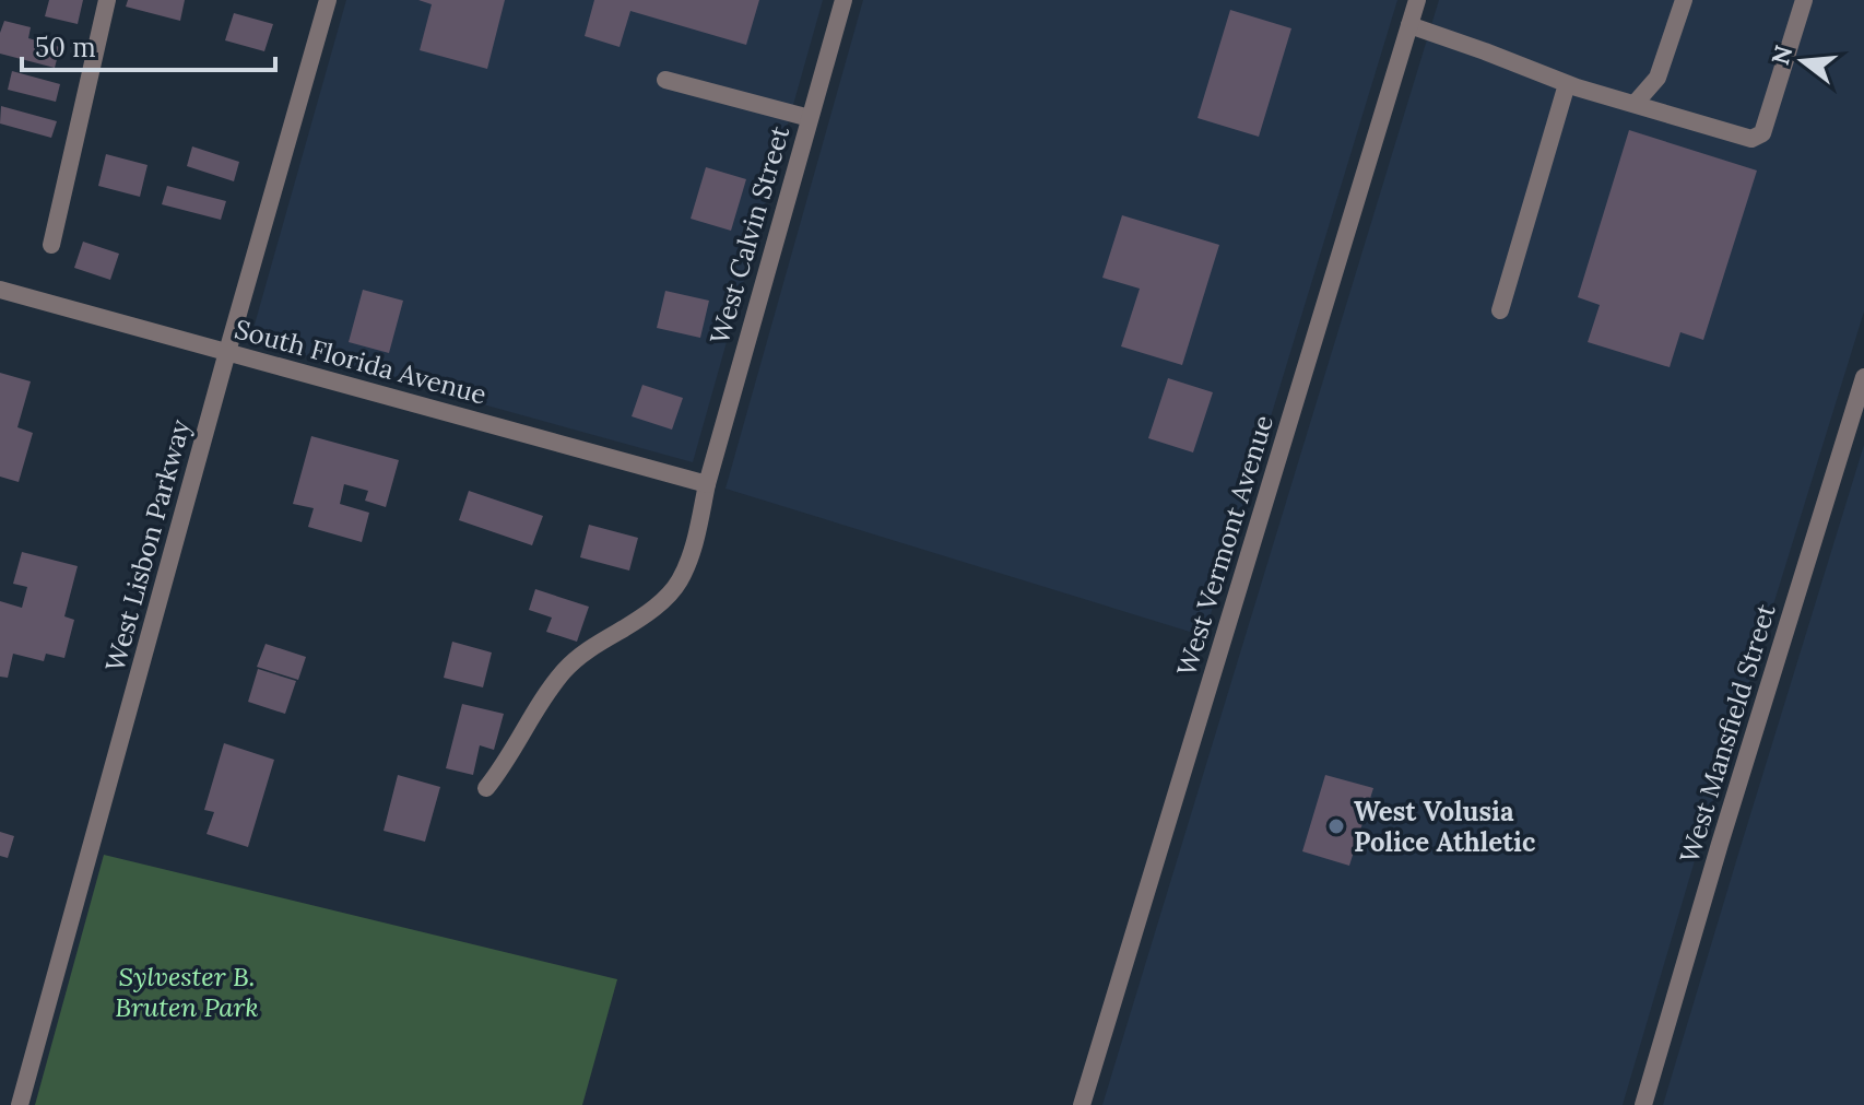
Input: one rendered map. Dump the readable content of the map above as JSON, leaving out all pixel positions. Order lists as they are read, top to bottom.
{
  "streets": {
    "street": [
      "West Calvin Street",
      "South Florida Avenue",
      "West Lisbon Parkway",
      "West Vermont Avenue",
      "West Mansfield Street"
    ]
  },
  "crossings": [
    ["West Calvin Street", "South Florida Avenue"],
    ["South Florida Avenue", "West Lisbon Parkway"]
  ],
  "parks": ["Sylvester B. Bruten Park"],
  "places": ["West Volusia Police Athletic"],
  "scale_bar": "50 m",
  "north": "left"
}
